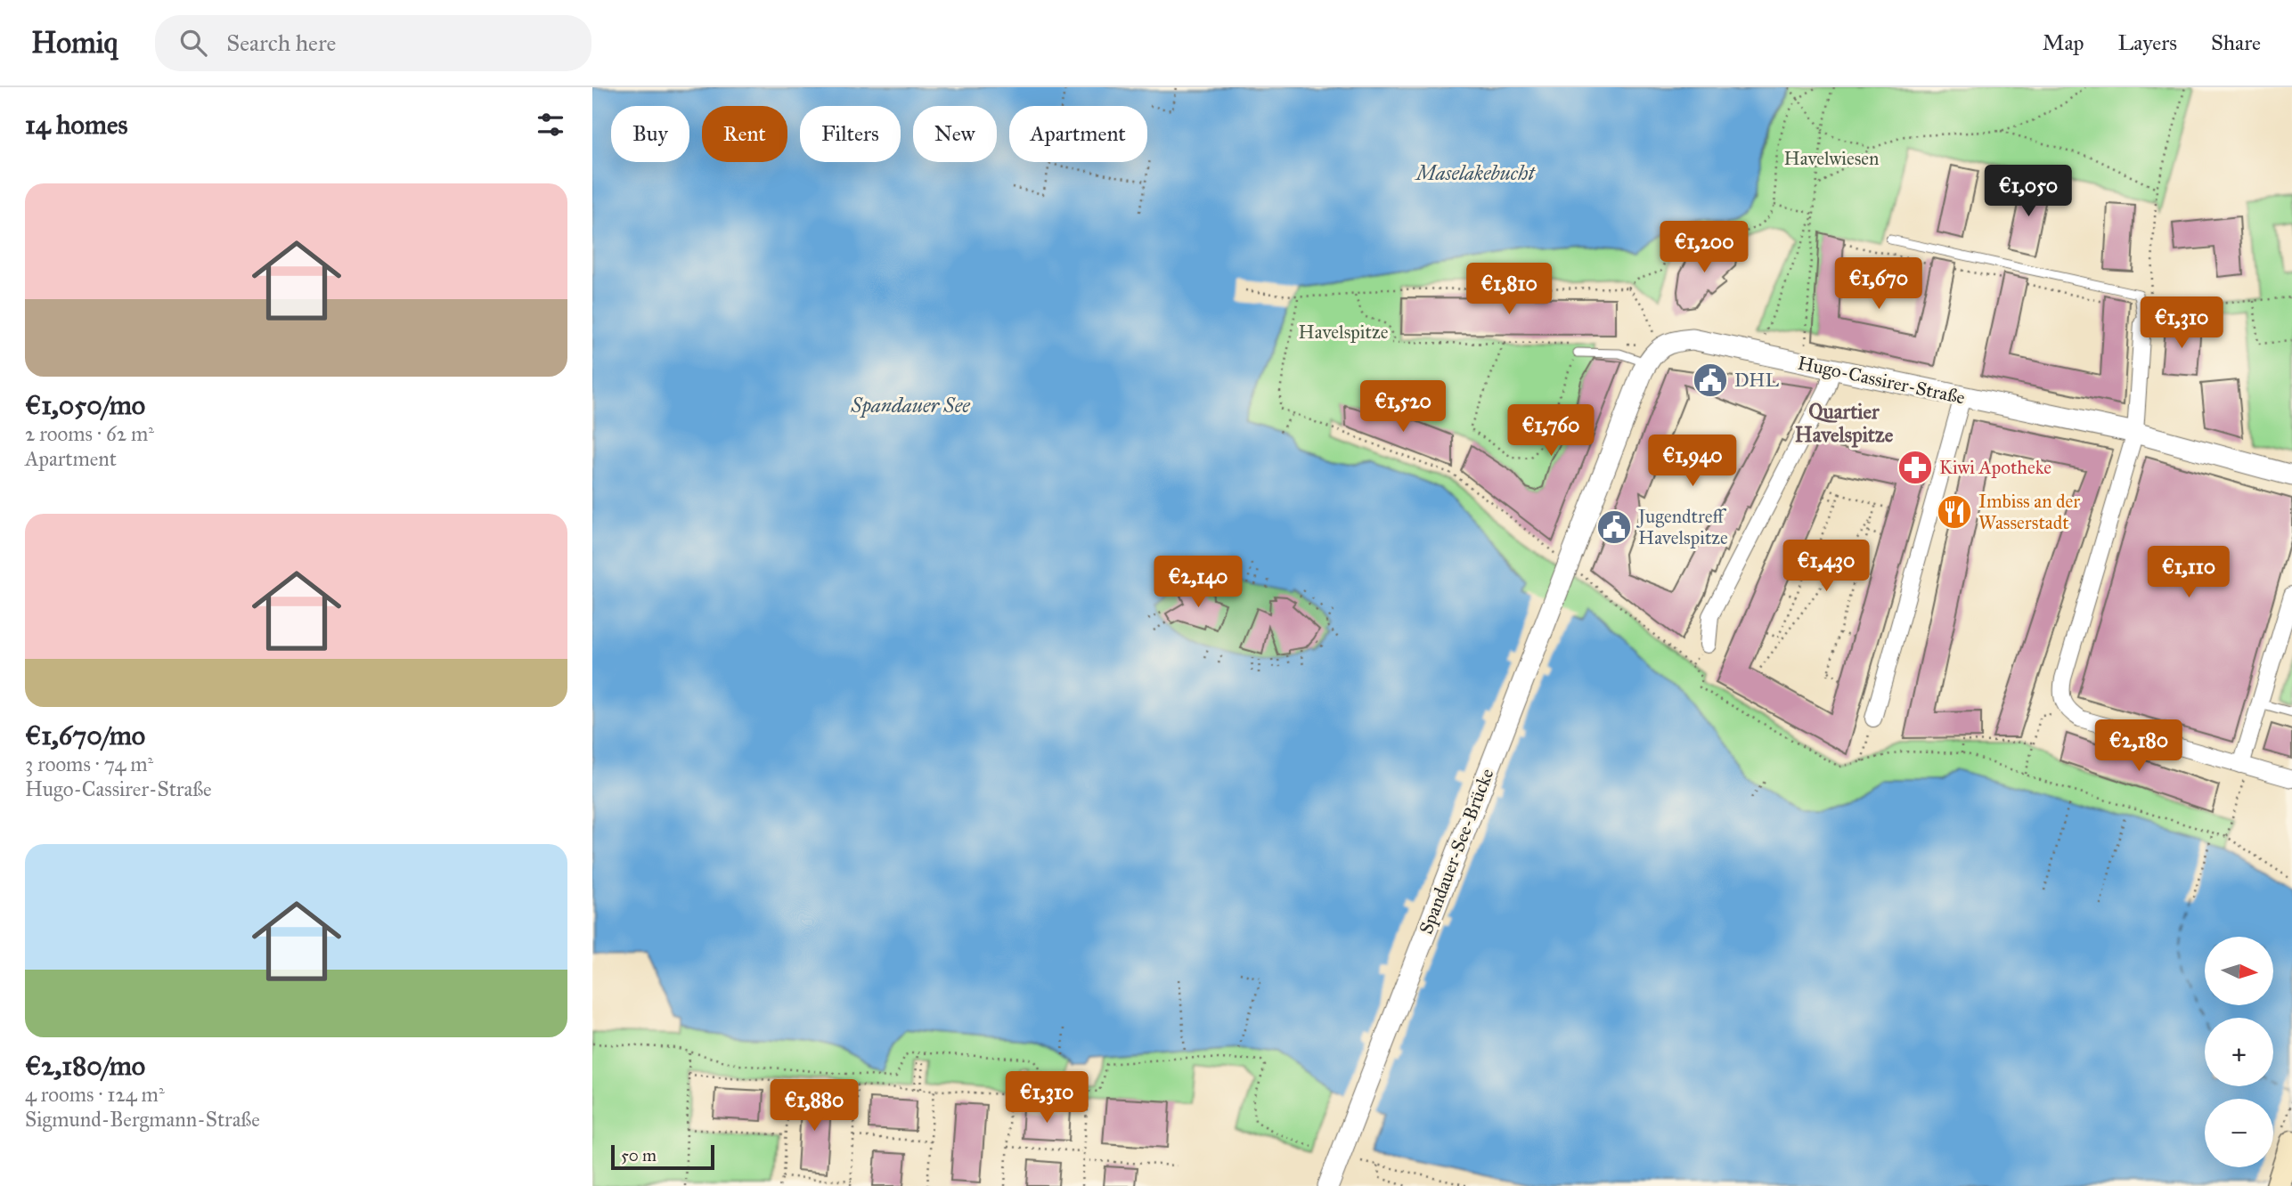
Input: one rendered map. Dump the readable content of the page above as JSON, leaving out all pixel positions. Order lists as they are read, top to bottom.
{
  "streets": {
    "street": ["Hugo-Cassirer-Straße", "Spandauer-See-Brücke"]
  },
  "crossings": [
    ["Hugo-Cassirer-Straße", "Spandauer-See-Brücke"]
  ],
  "districts": ["Quartier Havelspitze"],
  "water": ["Maselakebucht", "Spandauer See"],
  "parks": ["Havelwiesen", "Havelspitze"],
  "places": {
    "public building": ["DHL", "Jugendtreff Havelspitze"],
    "pharmacy": ["Kiwi Apotheke"],
    "restaurant": ["Imbiss an der Wasserstadt"]
  },
  "scale_bar": "50 m",
  "north": "right",
  "page": {
    "header": "Homiq",
    "search": "Search here",
    "nav": ["Map", "Layers", "Share"],
    "heading": "14 homes",
    "chip": [
      "Buy",
      "Rent",
      "Filters",
      "New",
      "Apartment"
    ],
    "list": [
      {
        "name": "€1,050/mo",
        "note": "2 rooms · 62 m² · Apartment"
      },
      {
        "name": "€1,670/mo",
        "note": "3 rooms · 74 m² · Hugo-Cassirer-Straße"
      },
      {
        "name": "€2,180/mo",
        "note": "4 rooms · 124 m² · Sigmund-Bergmann-Straße"
      }
    ],
    "price": [
      "€1,050",
      "€1,200",
      "€1,670",
      "€1,810",
      "€1,310",
      "€1,520",
      "€1,760",
      "€1,940",
      "€1,430",
      "€1,110",
      "€2,140",
      "€2,180",
      "€1,310",
      "€1,880"
    ],
    "map_buttons": ["+", "−"],
    "scale": "50 m"
  }
}
